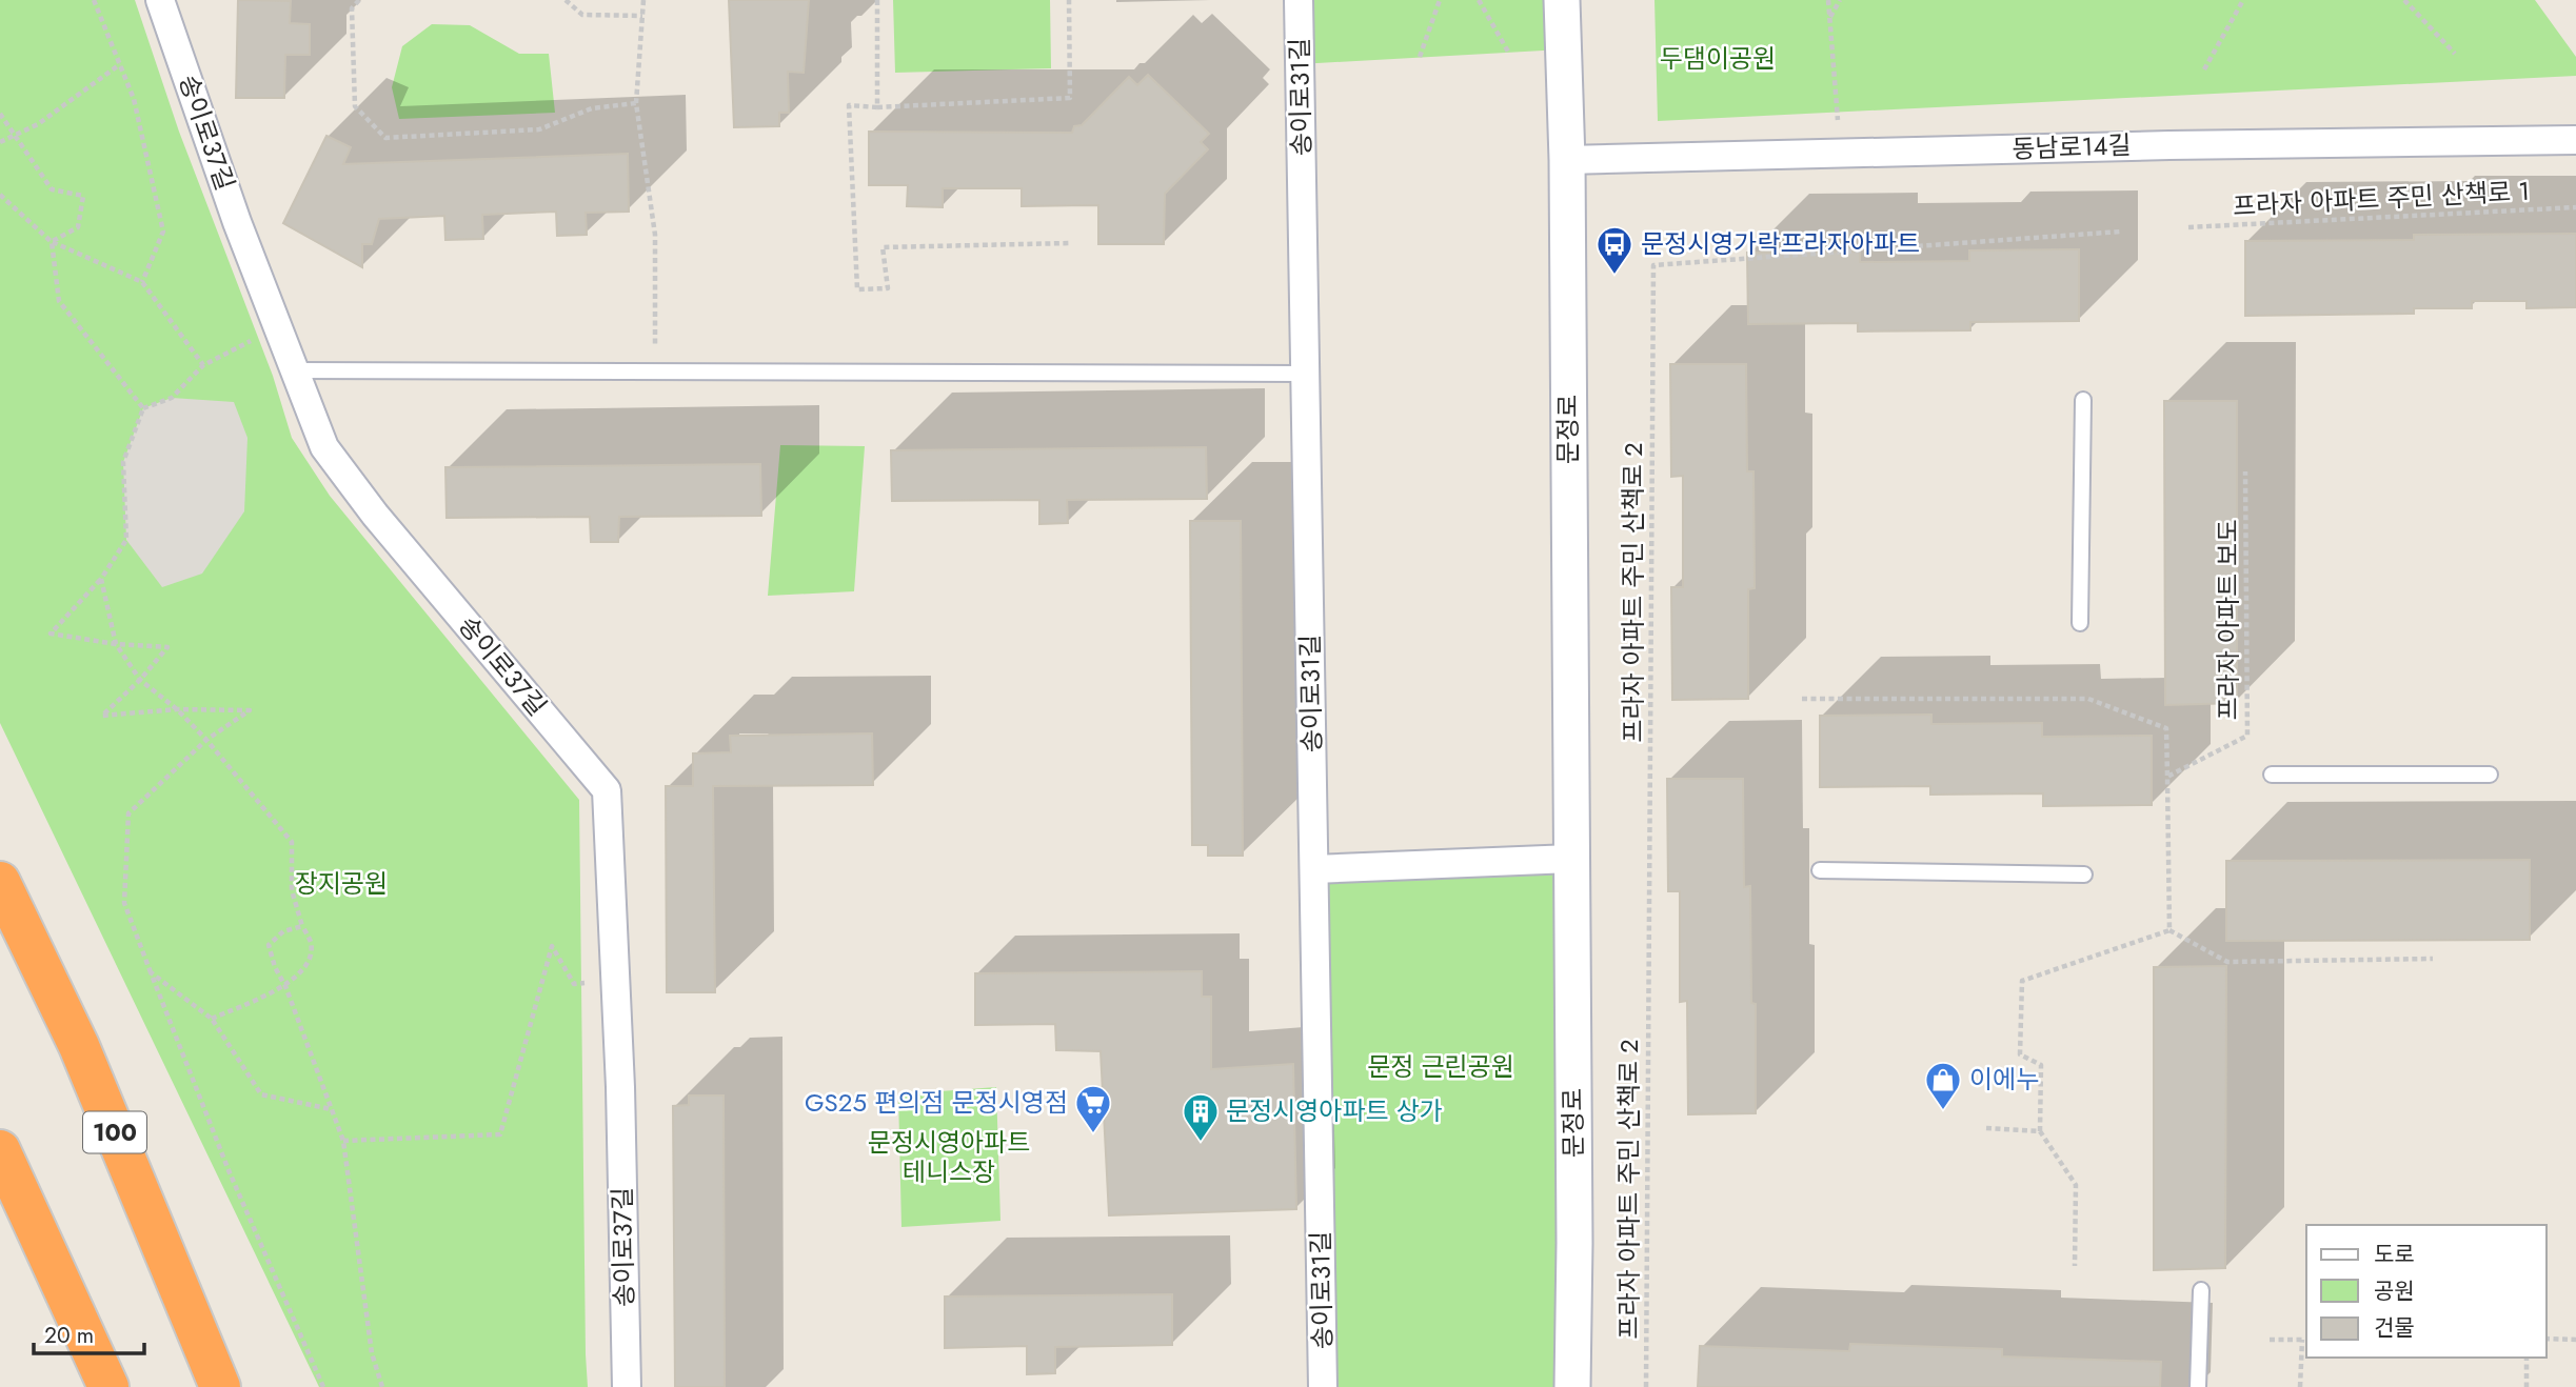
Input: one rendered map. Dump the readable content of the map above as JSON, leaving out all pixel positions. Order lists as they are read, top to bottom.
{
  "streets": {
    "highway": ["100"],
    "street": [
      "송이로31길",
      "송이로37길",
      "동남로14길",
      "문정로"
    ],
    "path": ["프라자 아파트 주민 산책로 1", "프라자 아파트 주민 산책로 2", "프라자 아파트 보도"]
  },
  "crossings": [
    ["동남로14길", "문정로"]
  ],
  "parks": [
    "두댐이공원",
    "장지공원",
    "문정 근린공원",
    "문정시영아파트 테니스장"
  ],
  "places": {
    "bus stop": ["문정시영가락프라자아파트"],
    "shop": ["이에누"],
    "supermarket": ["GS25 편의점 문정시영점"],
    "building": ["문정시영아파트 상가"]
  },
  "legend": ["도로", "공원", "건물"],
  "scale_bar": "20 m"
}
